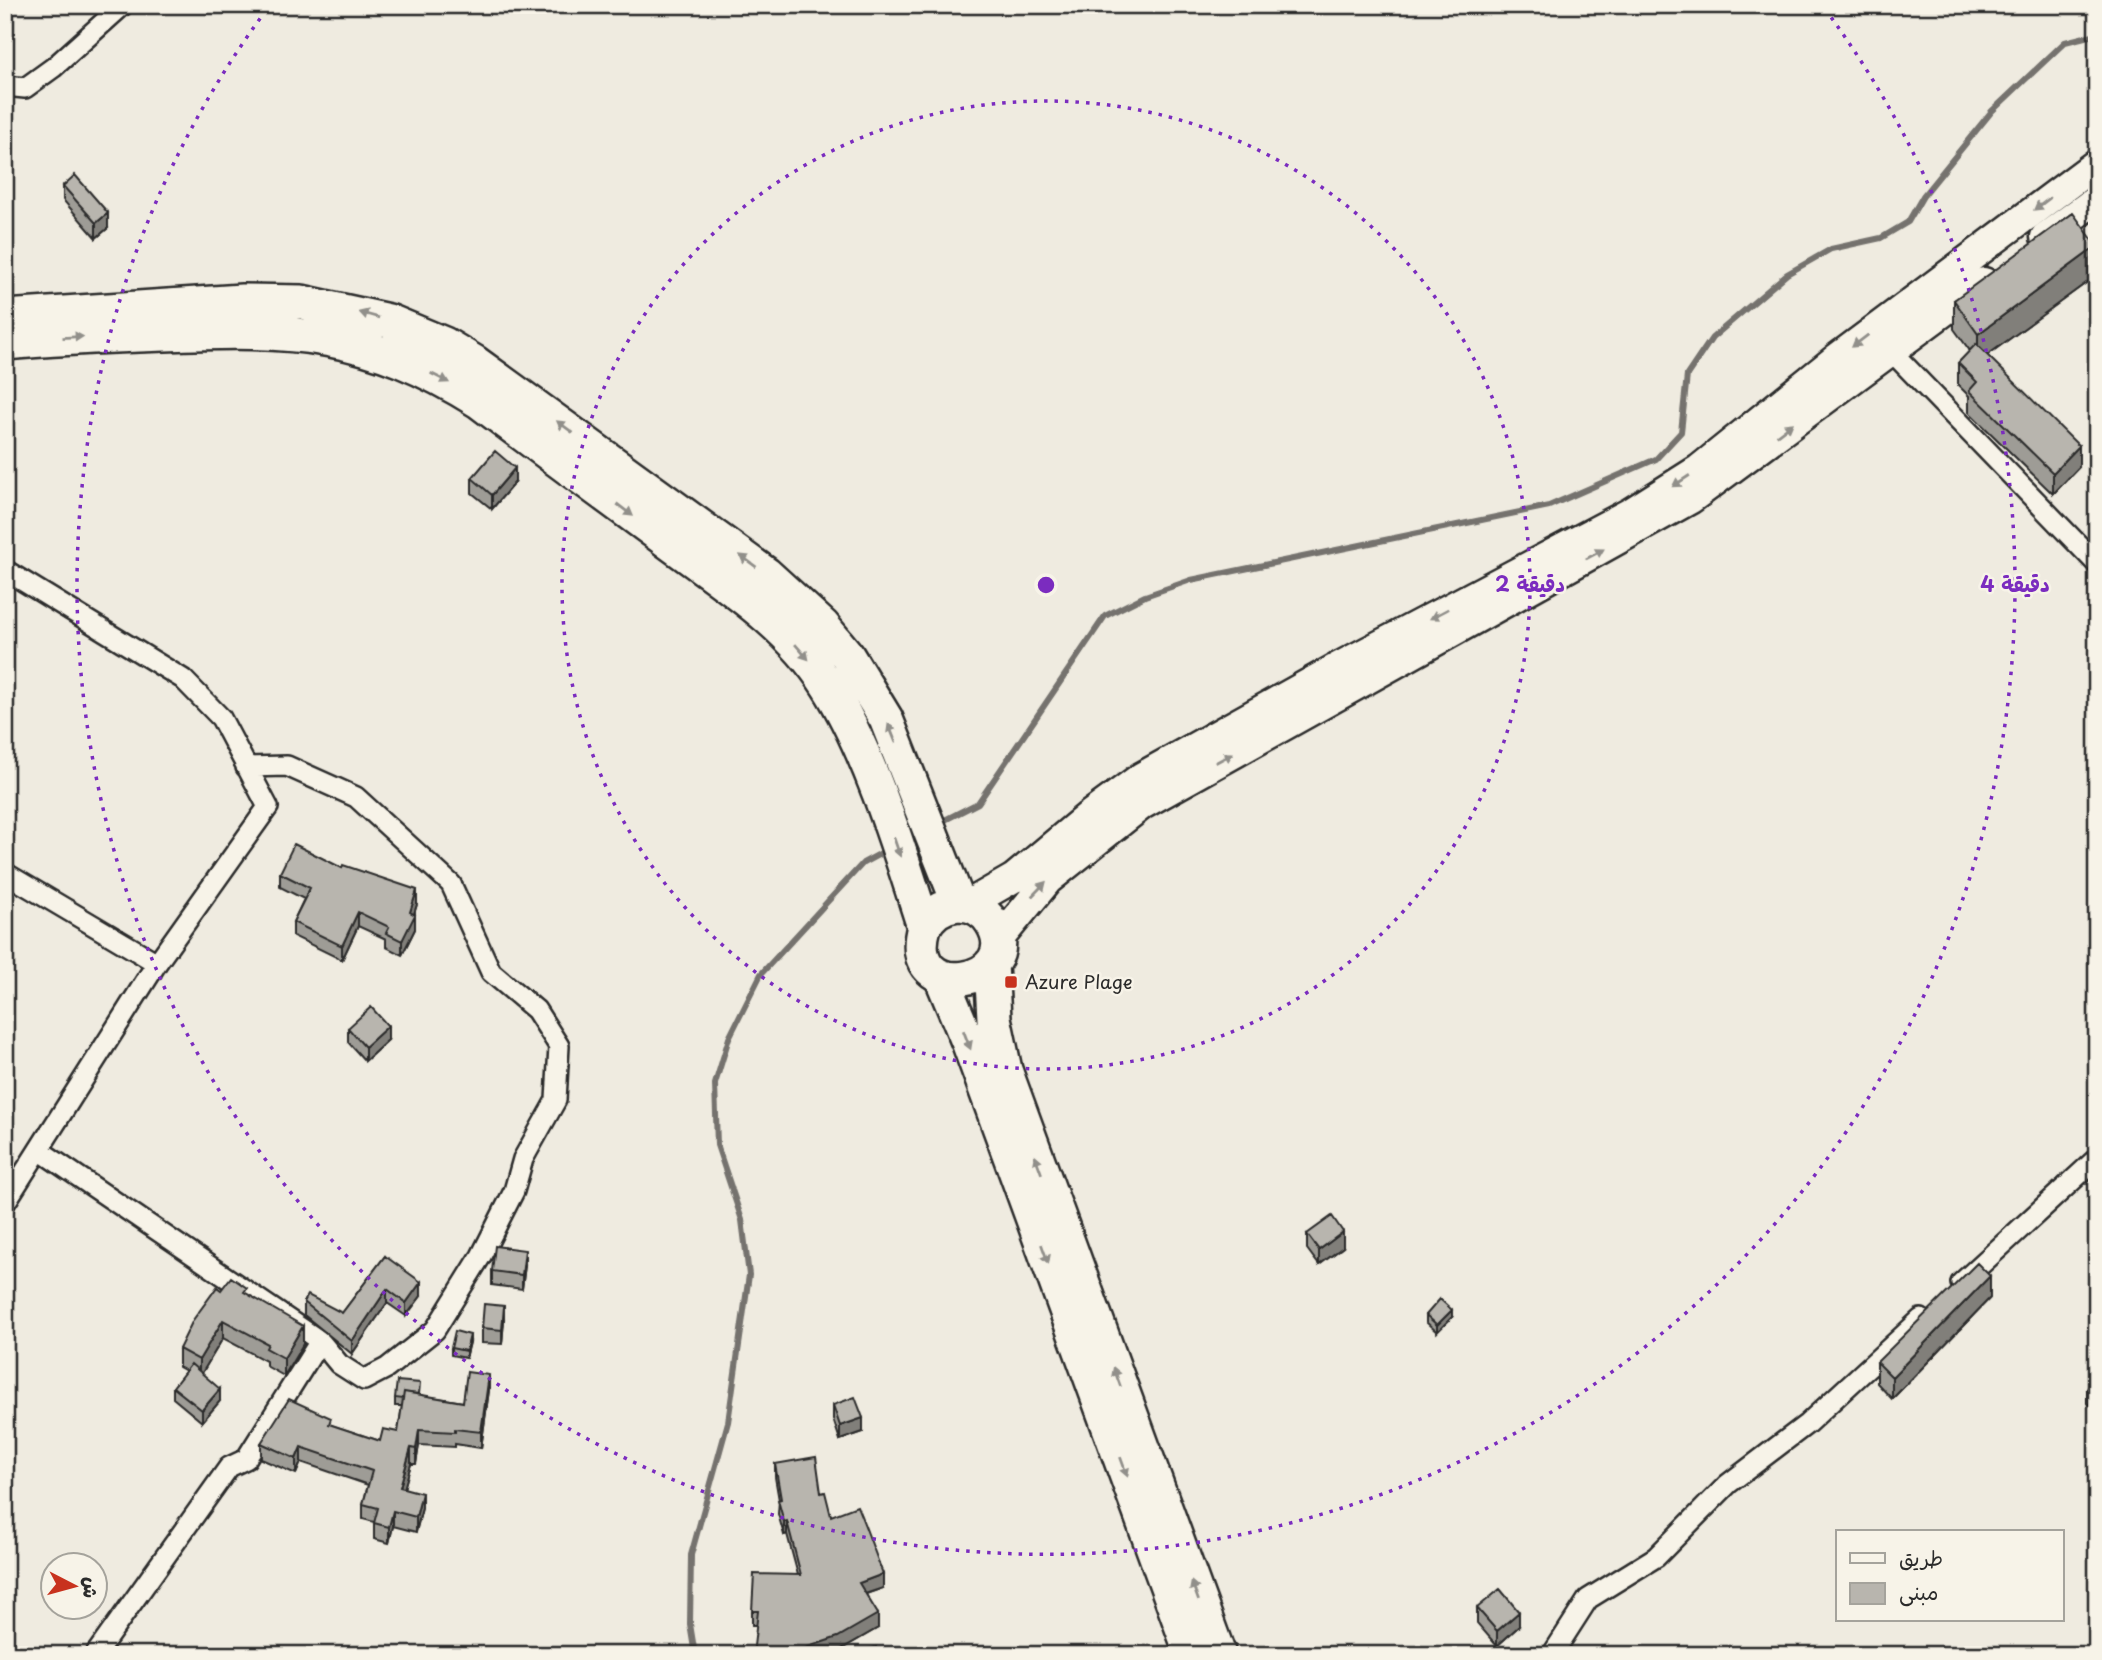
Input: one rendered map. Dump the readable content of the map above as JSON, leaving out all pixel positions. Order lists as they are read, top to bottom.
{
  "places": {
    "transit": ["Azure Plage"]
  },
  "legend": ["طريق", "مبنى"],
  "north": "right",
  "rings": ["2 دقيقة", "4 دقيقة"]
}
